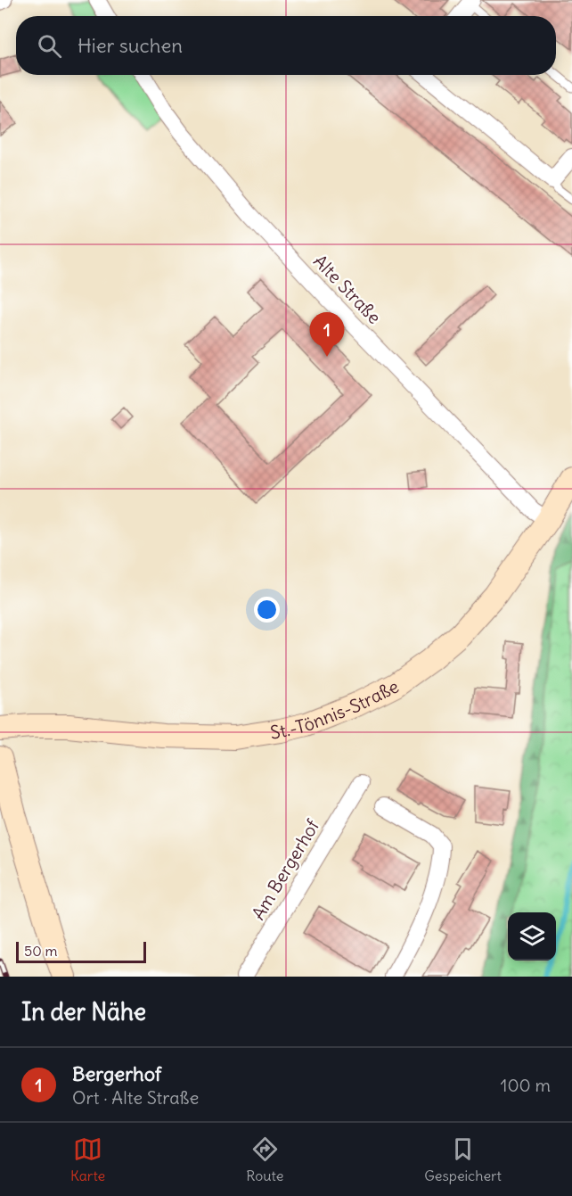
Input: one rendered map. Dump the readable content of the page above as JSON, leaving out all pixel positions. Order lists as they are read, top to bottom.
{
  "streets": {
    "main road": ["St.-Tönnis-Straße"],
    "street": ["Alte Straße", "Am Bergerhof"]
  },
  "crossings": [
    ["Alte Straße", "St.-Tönnis-Straße"]
  ],
  "scale_bar": "50 m",
  "page": {
    "search": "Hier suchen",
    "pins": "1",
    "scale": "50 m",
    "heading": "In der Nähe",
    "list": [
      {
        "mark": "1",
        "name": "Bergerhof",
        "note": "Ort · Alte Straße",
        "value": "100 m"
      }
    ],
    "nav": ["Karte", "Route", "Gespeichert"]
  }
}
